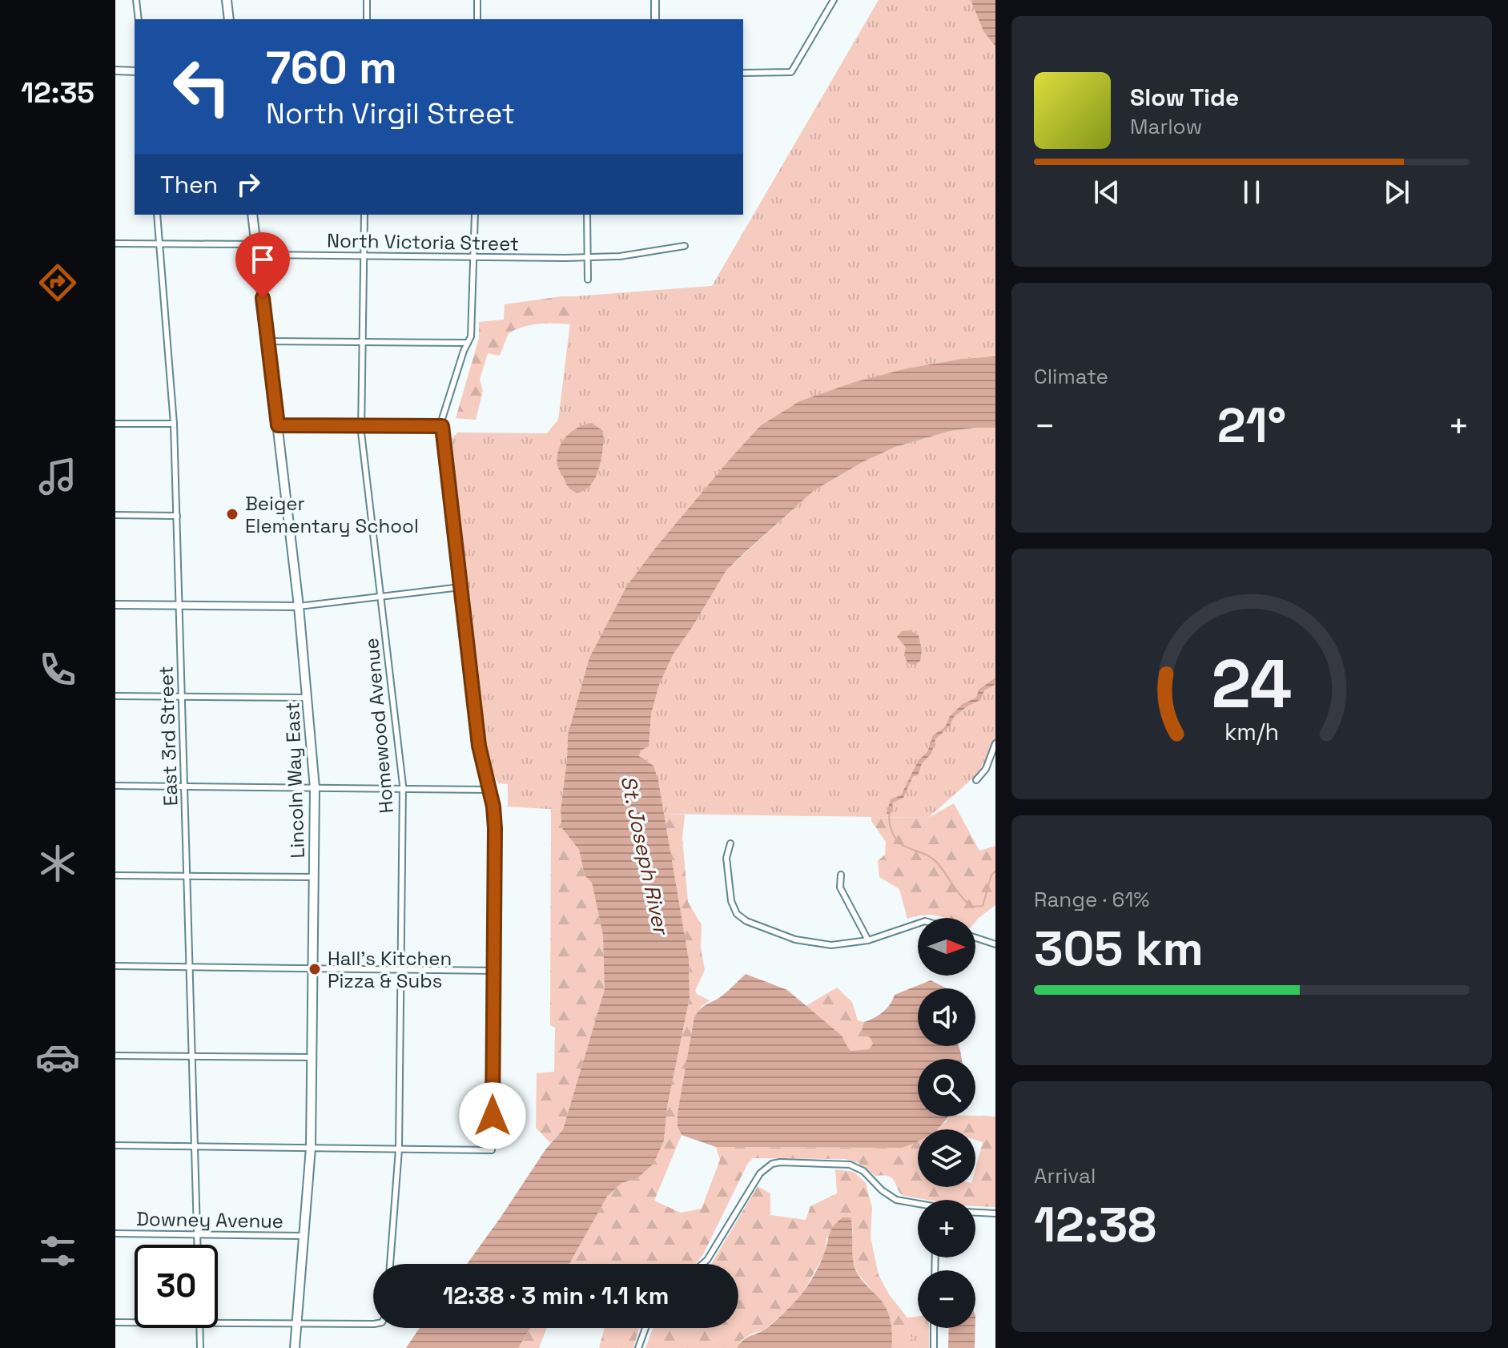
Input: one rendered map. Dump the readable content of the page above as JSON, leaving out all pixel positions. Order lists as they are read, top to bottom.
{
  "streets": {
    "main road": ["Lincoln Way East"],
    "street": [
      "North Victoria Street",
      "Homewood Avenue",
      "East 3rd Street",
      "Downey Avenue"
    ]
  },
  "crossings": [
    ["North Victoria Street", "Homewood Avenue"],
    ["North Victoria Street", "Lincoln Way East"],
    ["East 3rd Street", "Downey Avenue"],
    ["Lincoln Way East", "Downey Avenue"]
  ],
  "water": ["St. Joseph River"],
  "places": ["Beiger Elementary School", "Hall's Kitchen Pizza & Subs"],
  "north": "right",
  "page": {
    "tabs": "12:35",
    "turn": ["760 m", "North Virgil Street"],
    "song": ["Slow Tide", "Marlow"],
    "then": "Then",
    "tile": [
      "Climate",
      ["Range · 61%", "305 km"],
      ["Arrival", "12:38"]
    ],
    "heat": ["−", "21°", "+"],
    "map_buttons": ["+", "−"],
    "limit": "30",
    "trip": "12:38 · 3 min · 1.1 km",
    "gauge": ["24", "km/h"]
  }
}
